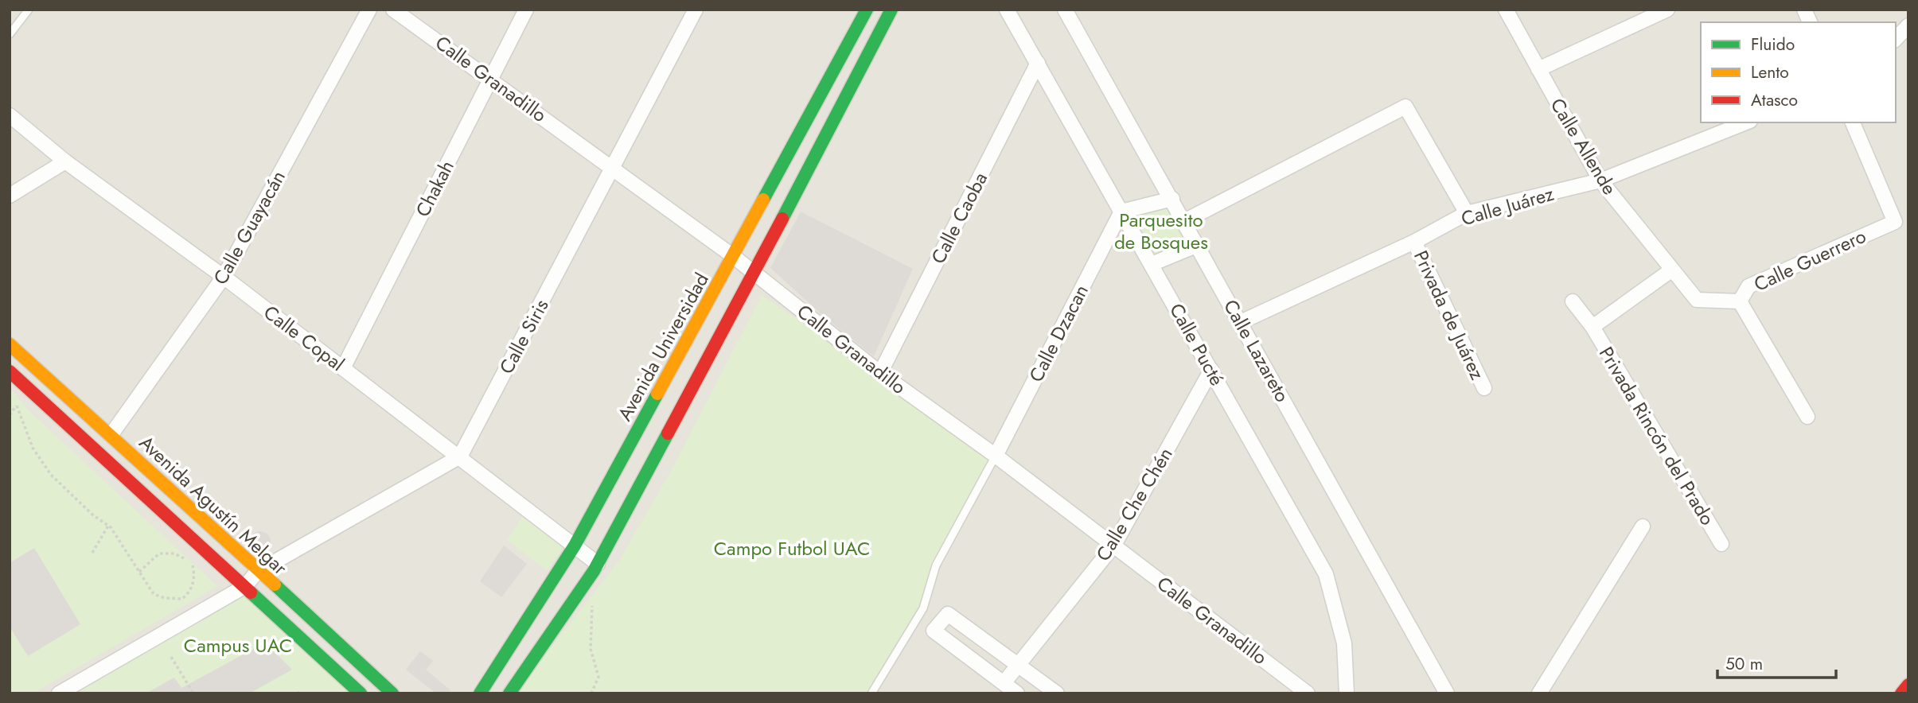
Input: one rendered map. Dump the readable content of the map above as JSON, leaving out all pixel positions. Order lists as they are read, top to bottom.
{
  "streets": {
    "street": [
      "Calle Granadillo",
      "Calle Allende",
      "Chakah",
      "Calle Juárez",
      "Calle Caoba",
      "Calle Guayacán",
      "Calle Guerrero",
      "Privada de Juárez",
      "Calle Dzacan",
      "Calle Siris",
      "Calle Copal",
      "Calle Pucté",
      "Avenida Universidad",
      "Calle Lazareto",
      "Privada Rincón del Prado",
      "Calle Che Chén",
      "Avenida Agustín Melgar"
    ]
  },
  "crossings": [
    ["Calle Granadillo", "Chakah"],
    ["Calle Granadillo", "Calle Caoba"],
    ["Calle Granadillo", "Calle Dzacan"],
    ["Calle Granadillo", "Calle Siris"],
    ["Calle Granadillo", "Avenida Universidad"],
    ["Calle Granadillo", "Calle Che Chén"],
    ["Calle Allende", "Calle Juárez"],
    ["Calle Allende", "Calle Guerrero"],
    ["Calle Allende", "Privada Rincón del Prado"],
    ["Chakah", "Calle Copal"],
    ["Calle Juárez", "Privada de Juárez"],
    ["Calle Juárez", "Calle Lazareto"],
    ["Calle Caoba", "Calle Pucté"],
    ["Calle Guayacán", "Calle Copal"],
    ["Calle Guayacán", "Avenida Agustín Melgar"],
    ["Calle Dzacan", "Calle Pucté"],
    ["Calle Siris", "Calle Copal"],
    ["Calle Copal", "Avenida Universidad"],
    ["Calle Pucté", "Calle Che Chén"]
  ],
  "parks": ["Parquesito de Bosques", "Campo Futbol UAC", "Campus UAC"],
  "legend": ["Fluido", "Lento", "Atasco"],
  "scale_bar": "50 m"
}
